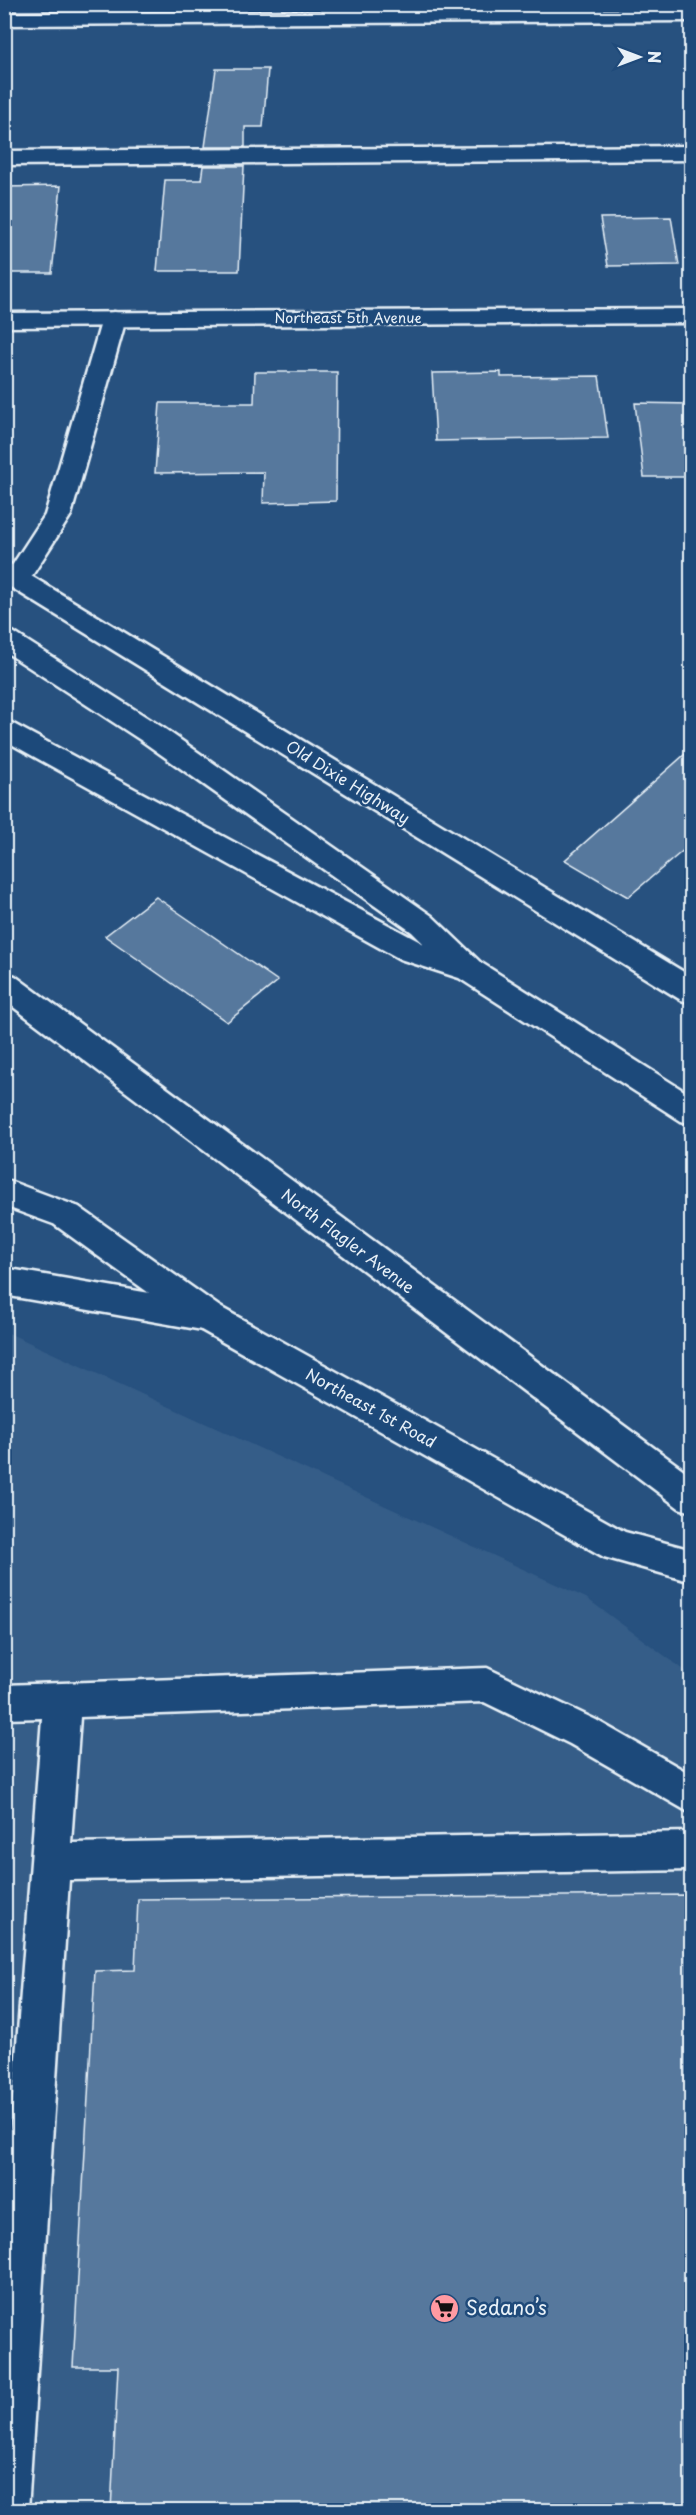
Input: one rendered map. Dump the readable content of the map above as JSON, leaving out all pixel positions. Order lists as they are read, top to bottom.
{
  "streets": {
    "street": [
      "Northeast 5th Avenue",
      "Old Dixie Highway",
      "North Flagler Avenue",
      "Northeast 1st Road"
    ]
  },
  "places": {
    "supermarket": ["Sedano’s"]
  },
  "north": "right"
}
